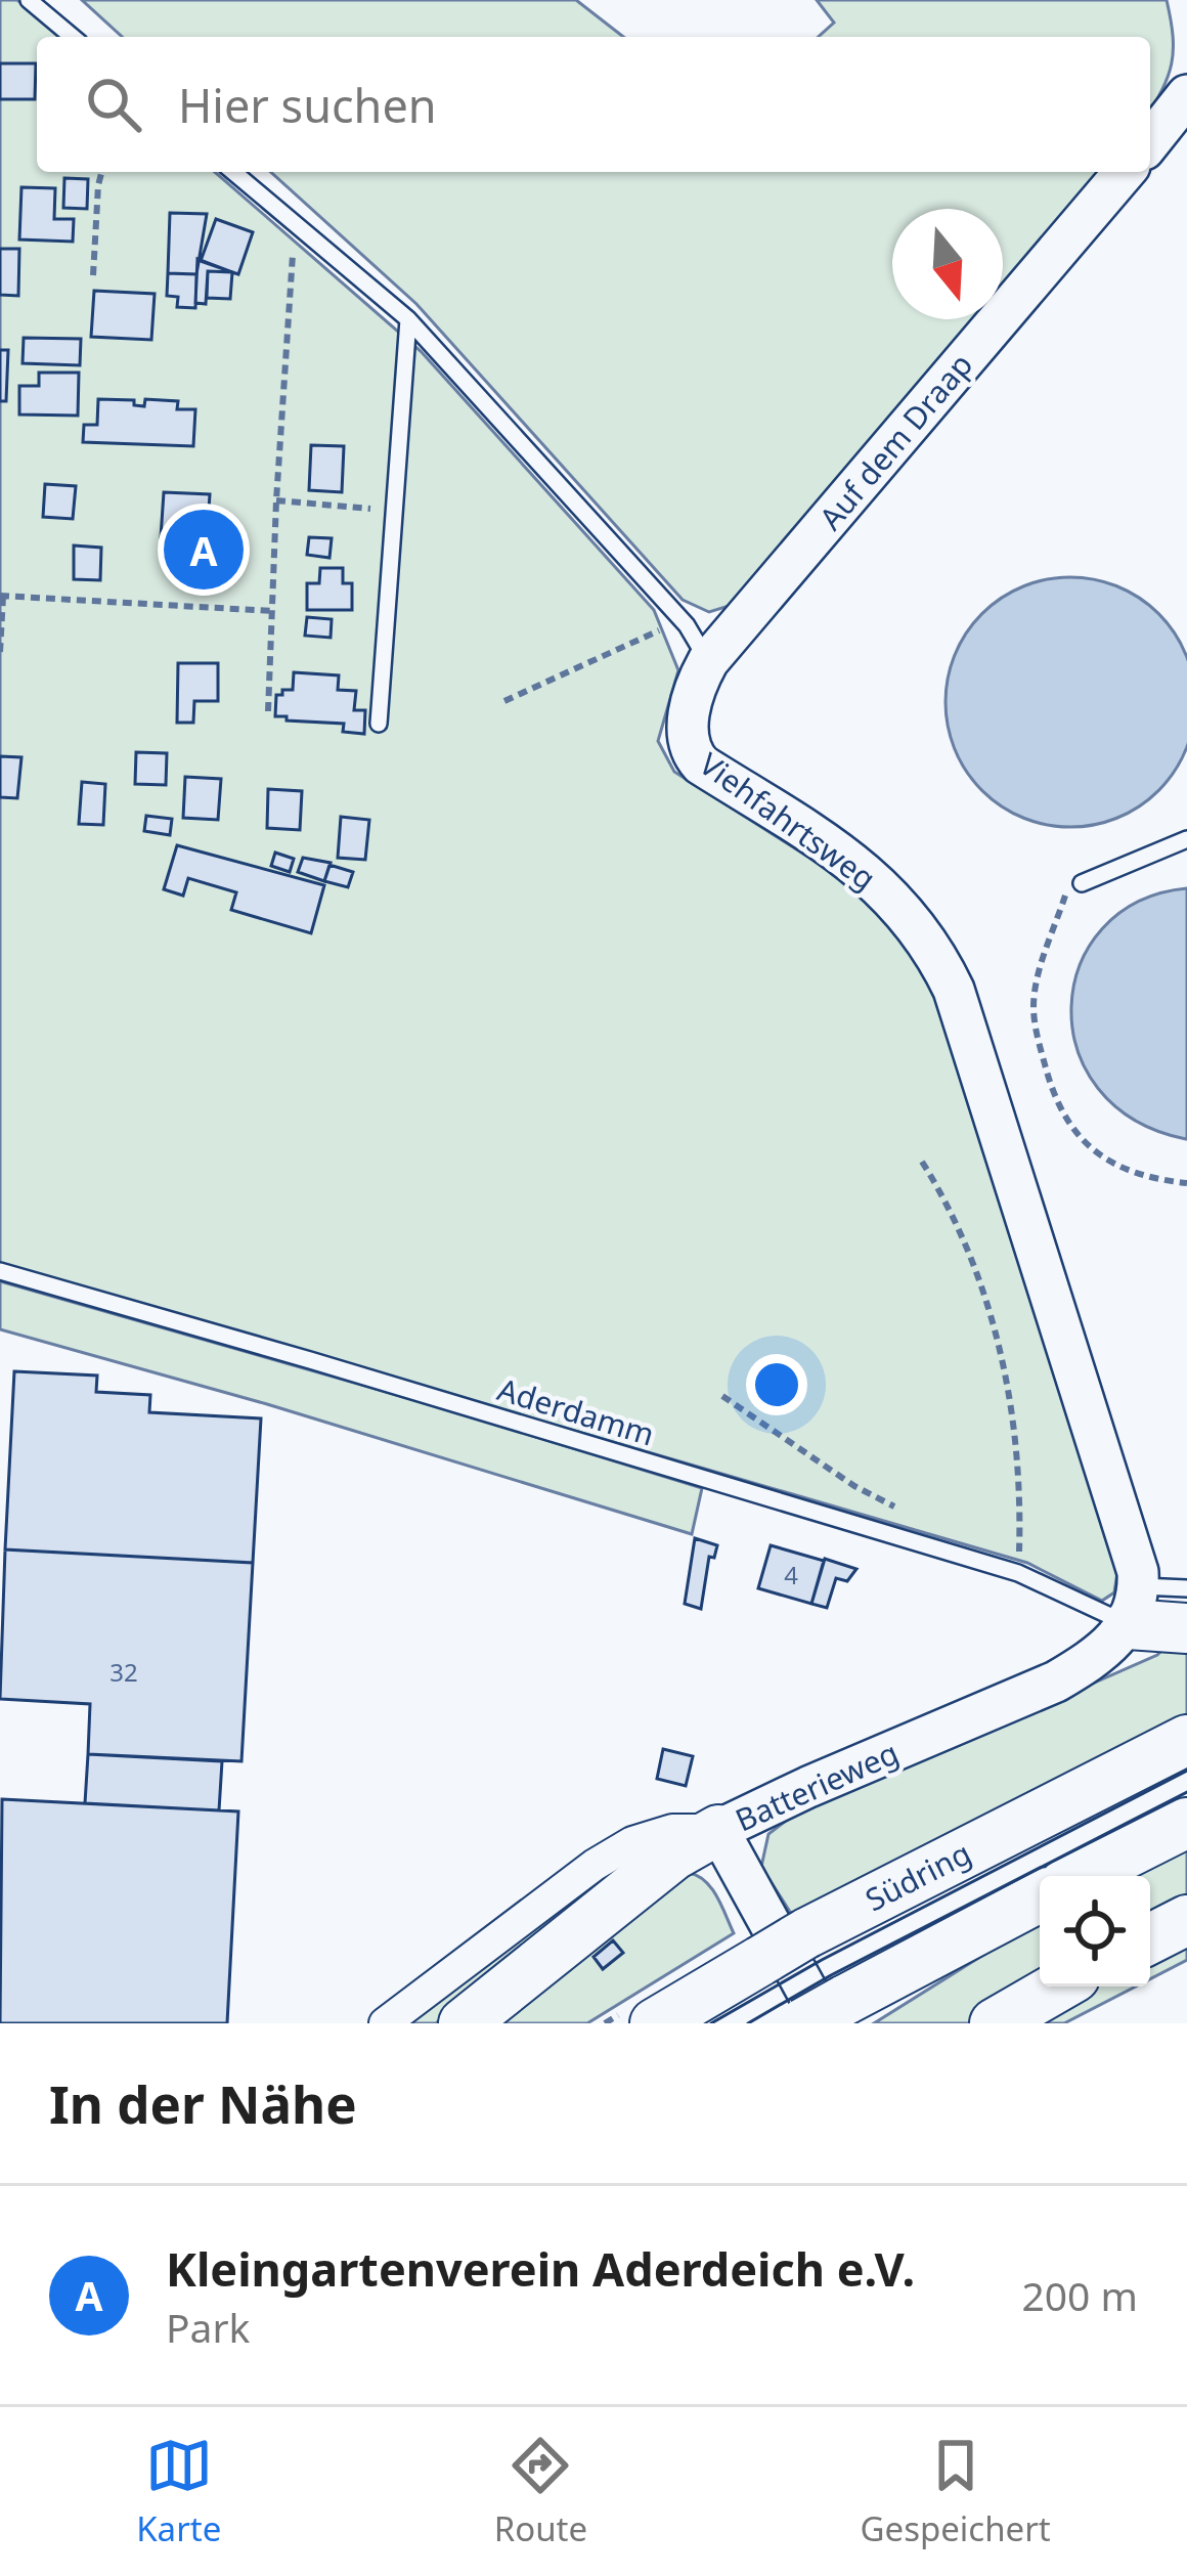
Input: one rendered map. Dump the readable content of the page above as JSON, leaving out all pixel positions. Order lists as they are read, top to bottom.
{
  "streets": {
    "main road": ["Südring"],
    "street": ["Auf dem Draap", "Viehfahrtsweg", "Batterieweg"],
    "lane": ["Aderdamm"]
  },
  "crossings": [
    ["Auf dem Draap", "Viehfahrtsweg"],
    ["Viehfahrtsweg", "Aderdamm"],
    ["Viehfahrtsweg", "Batterieweg"],
    ["Aderdamm", "Batterieweg"]
  ],
  "house_numbers": ["4", "32"],
  "north": "bottom",
  "page": {
    "search": "Hier suchen",
    "pins": "A",
    "heading": "In der Nähe",
    "list": [
      {
        "mark": "A",
        "name": "Kleingartenverein Aderdeich e.V.",
        "note": "Park",
        "value": "200 m"
      }
    ],
    "nav": ["Karte", "Route", "Gespeichert"]
  }
}
